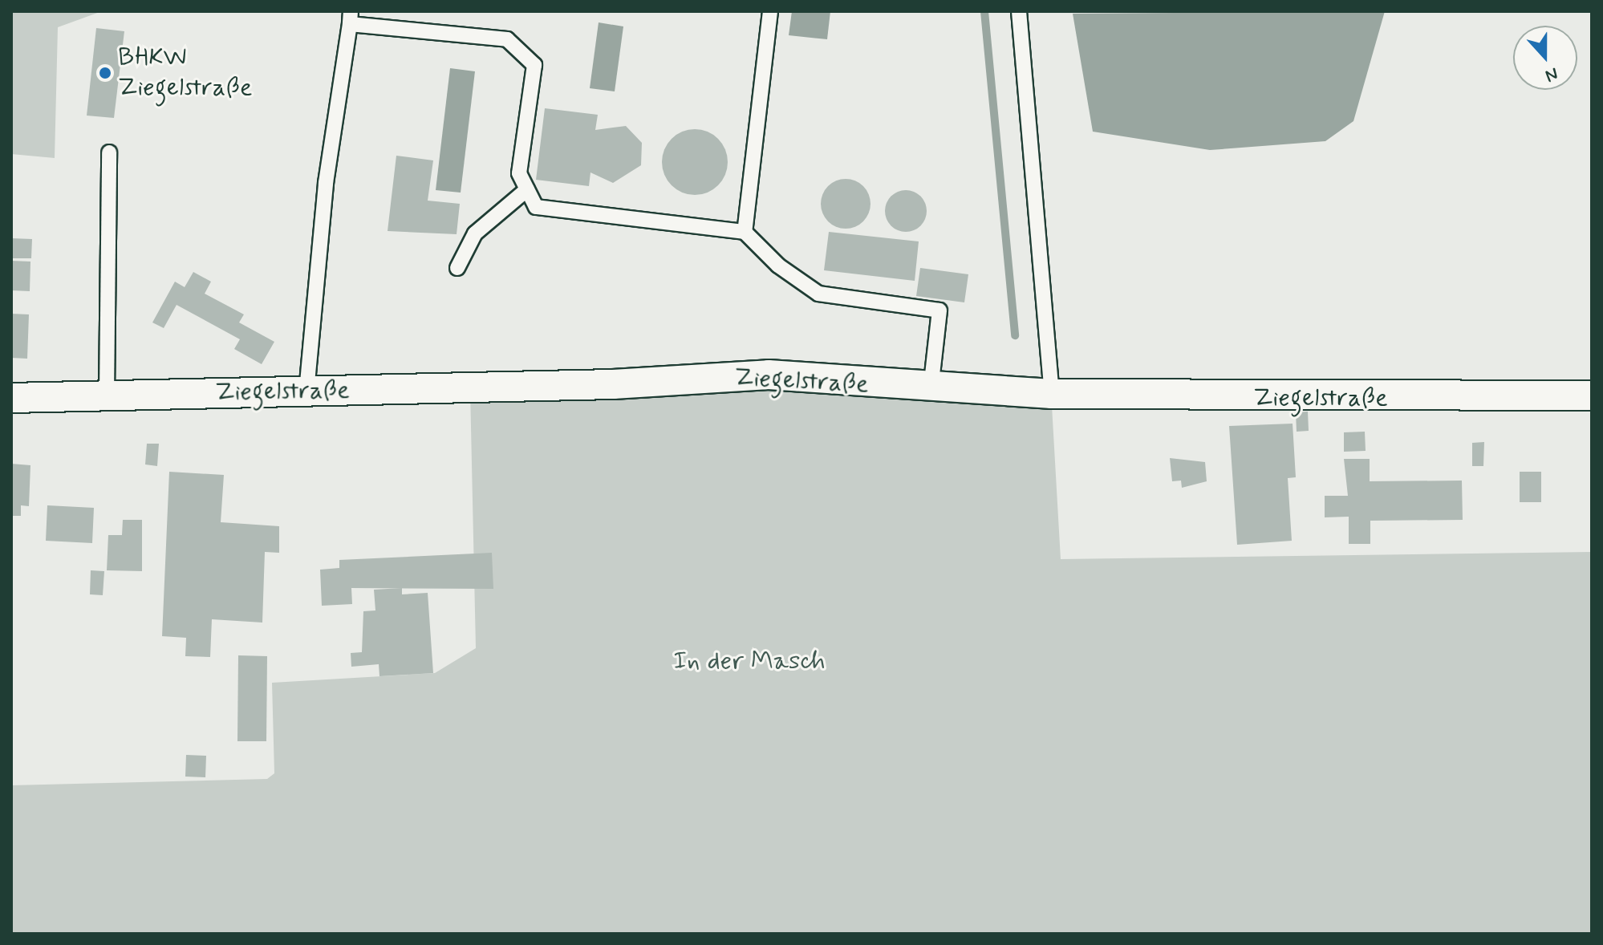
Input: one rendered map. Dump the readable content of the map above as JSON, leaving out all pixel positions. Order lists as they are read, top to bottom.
{
  "streets": {
    "street": ["Ziegelstraße"]
  },
  "parks": ["In der Masch"],
  "places": ["BHKW Ziegelstraße"],
  "north": "bottom"
}
